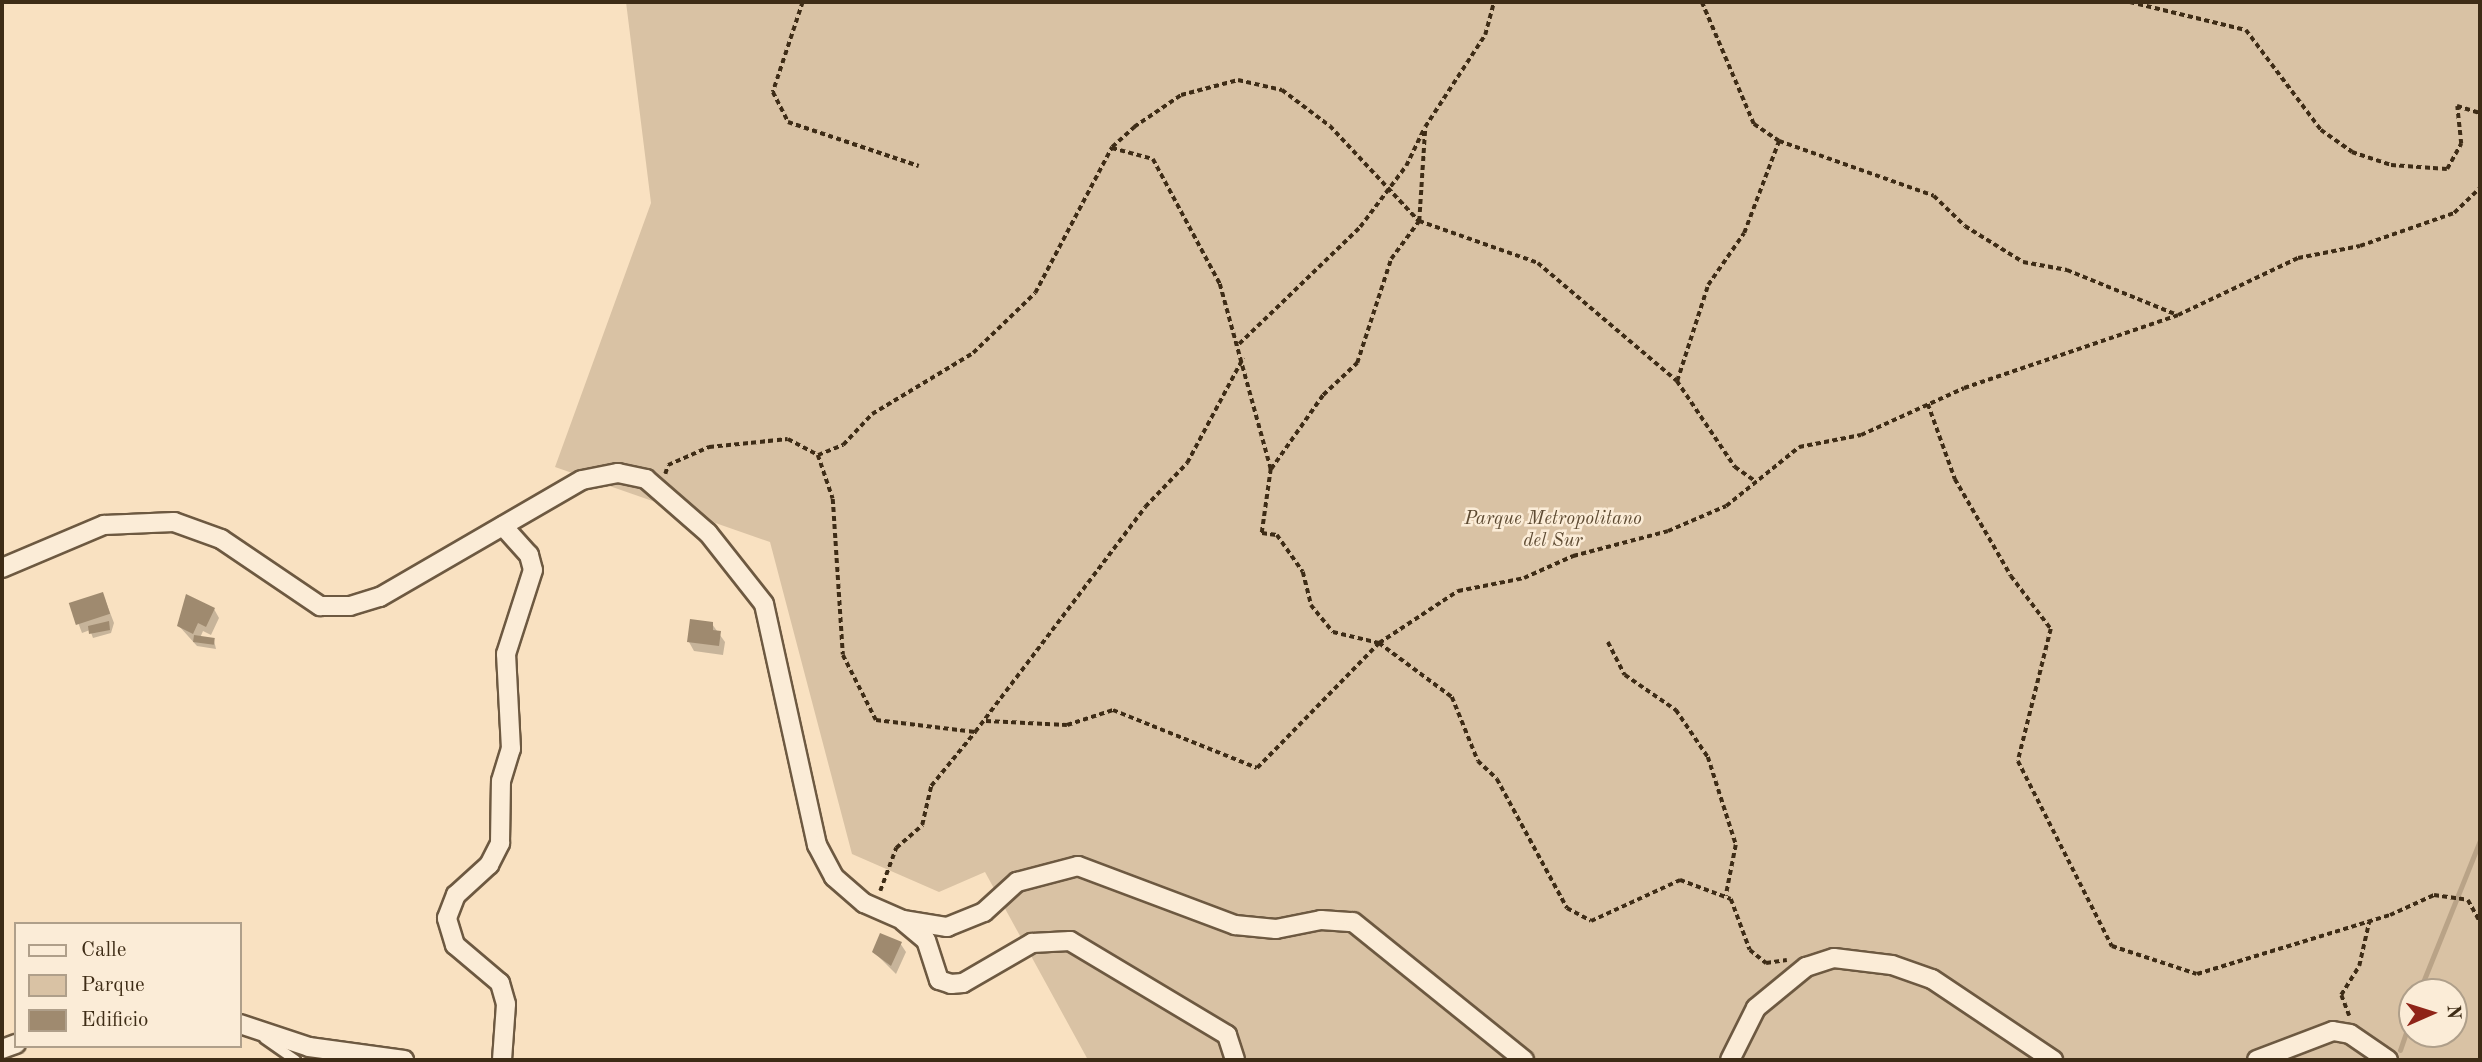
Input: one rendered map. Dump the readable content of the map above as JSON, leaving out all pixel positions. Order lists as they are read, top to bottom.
{
  "parks": ["Parque Metropolitano del Sur"],
  "legend": ["Calle", "Parque", "Edificio"],
  "north": "right"
}
